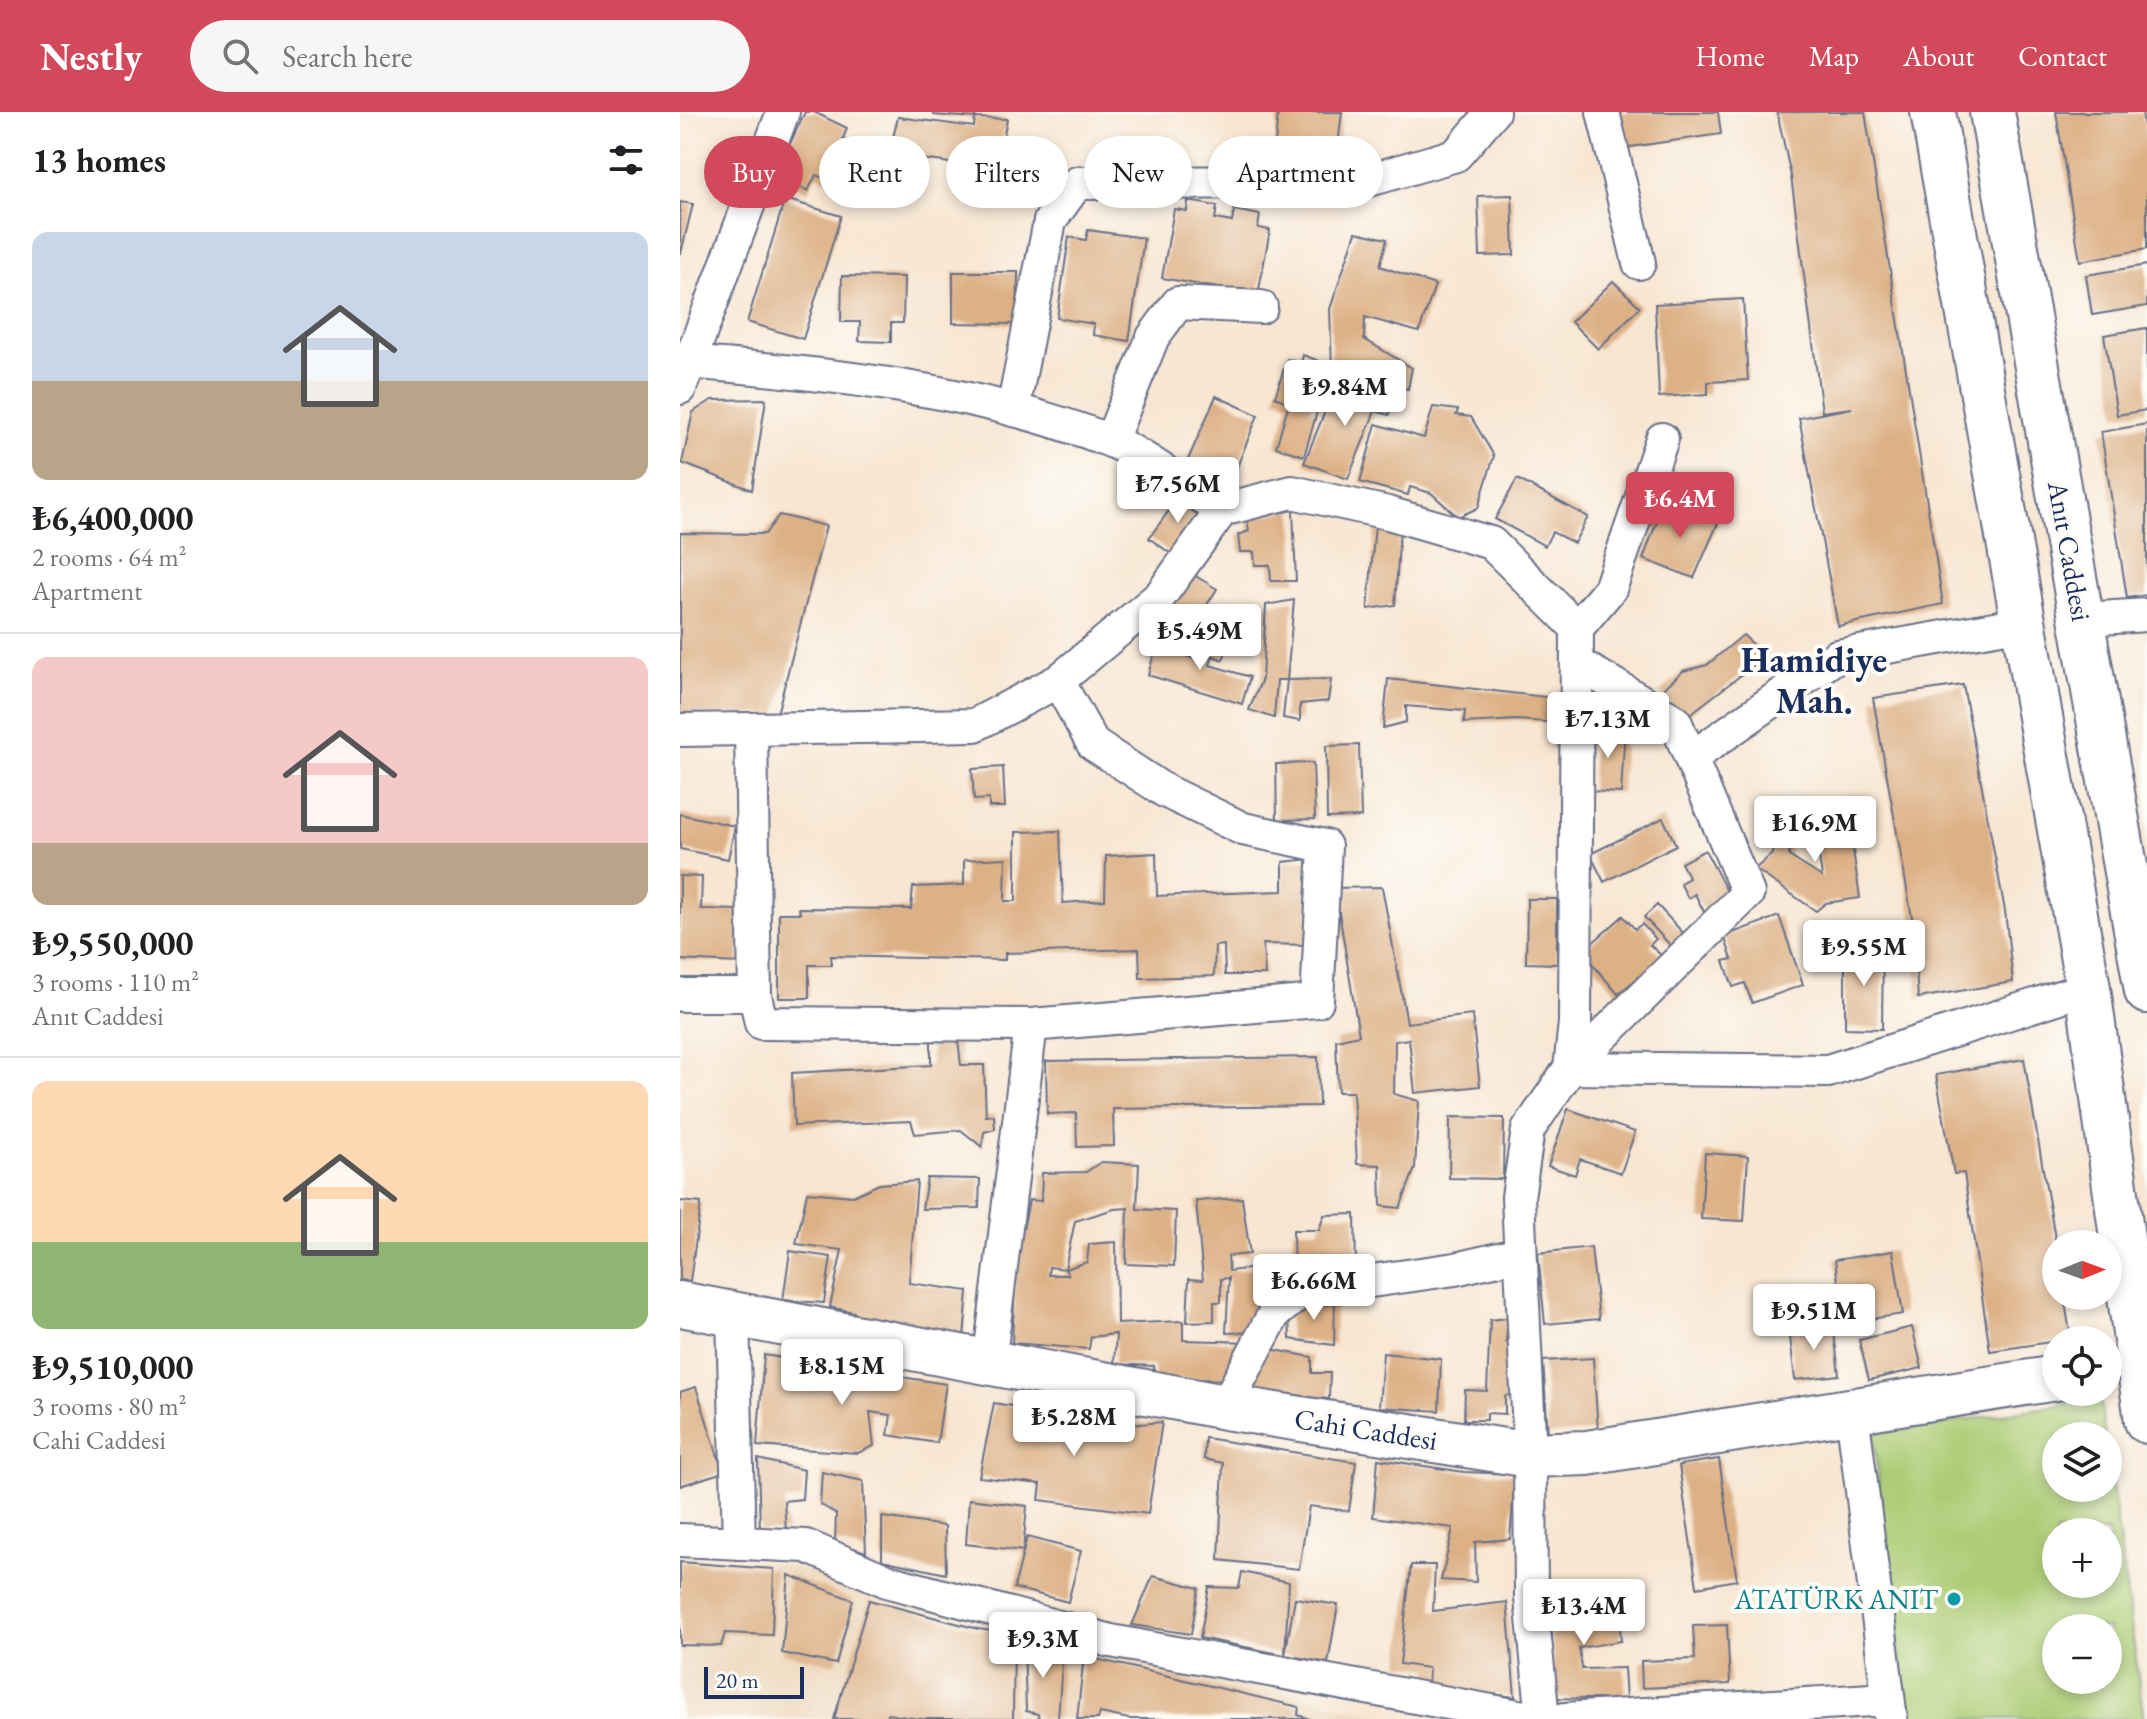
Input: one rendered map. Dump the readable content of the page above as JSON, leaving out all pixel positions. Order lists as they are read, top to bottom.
{
  "streets": {
    "main road": ["Anıt Caddesi", "Cahi Caddesi"]
  },
  "districts": ["Hamidiye Mah."],
  "places": ["ATATÜRK ANIT"],
  "scale_bar": "20 m",
  "north": "right",
  "page": {
    "header": "Nestly",
    "search": "Search here",
    "nav": [
      "Home",
      "Map",
      "About",
      "Contact"
    ],
    "heading": "13 homes",
    "chip": [
      "Buy",
      "Rent",
      "Filters",
      "New",
      "Apartment"
    ],
    "list": [
      {
        "name": "₺6,400,000",
        "note": "2 rooms · 64 m² · Apartment"
      },
      {
        "name": "₺9,550,000",
        "note": "3 rooms · 110 m² · Anıt Caddesi"
      },
      {
        "name": "₺9,510,000",
        "note": "3 rooms · 80 m² · Cahi Caddesi"
      }
    ],
    "price": [
      "₺9.84M",
      "₺7.56M",
      "₺6.4M",
      "₺5.49M",
      "₺7.13M",
      "₺16.9M",
      "₺9.55M",
      "₺6.66M",
      "₺9.51M",
      "₺8.15M",
      "₺5.28M",
      "₺13.4M",
      "₺9.3M"
    ],
    "map_buttons": ["+", "−"],
    "scale": "20 m"
  }
}
